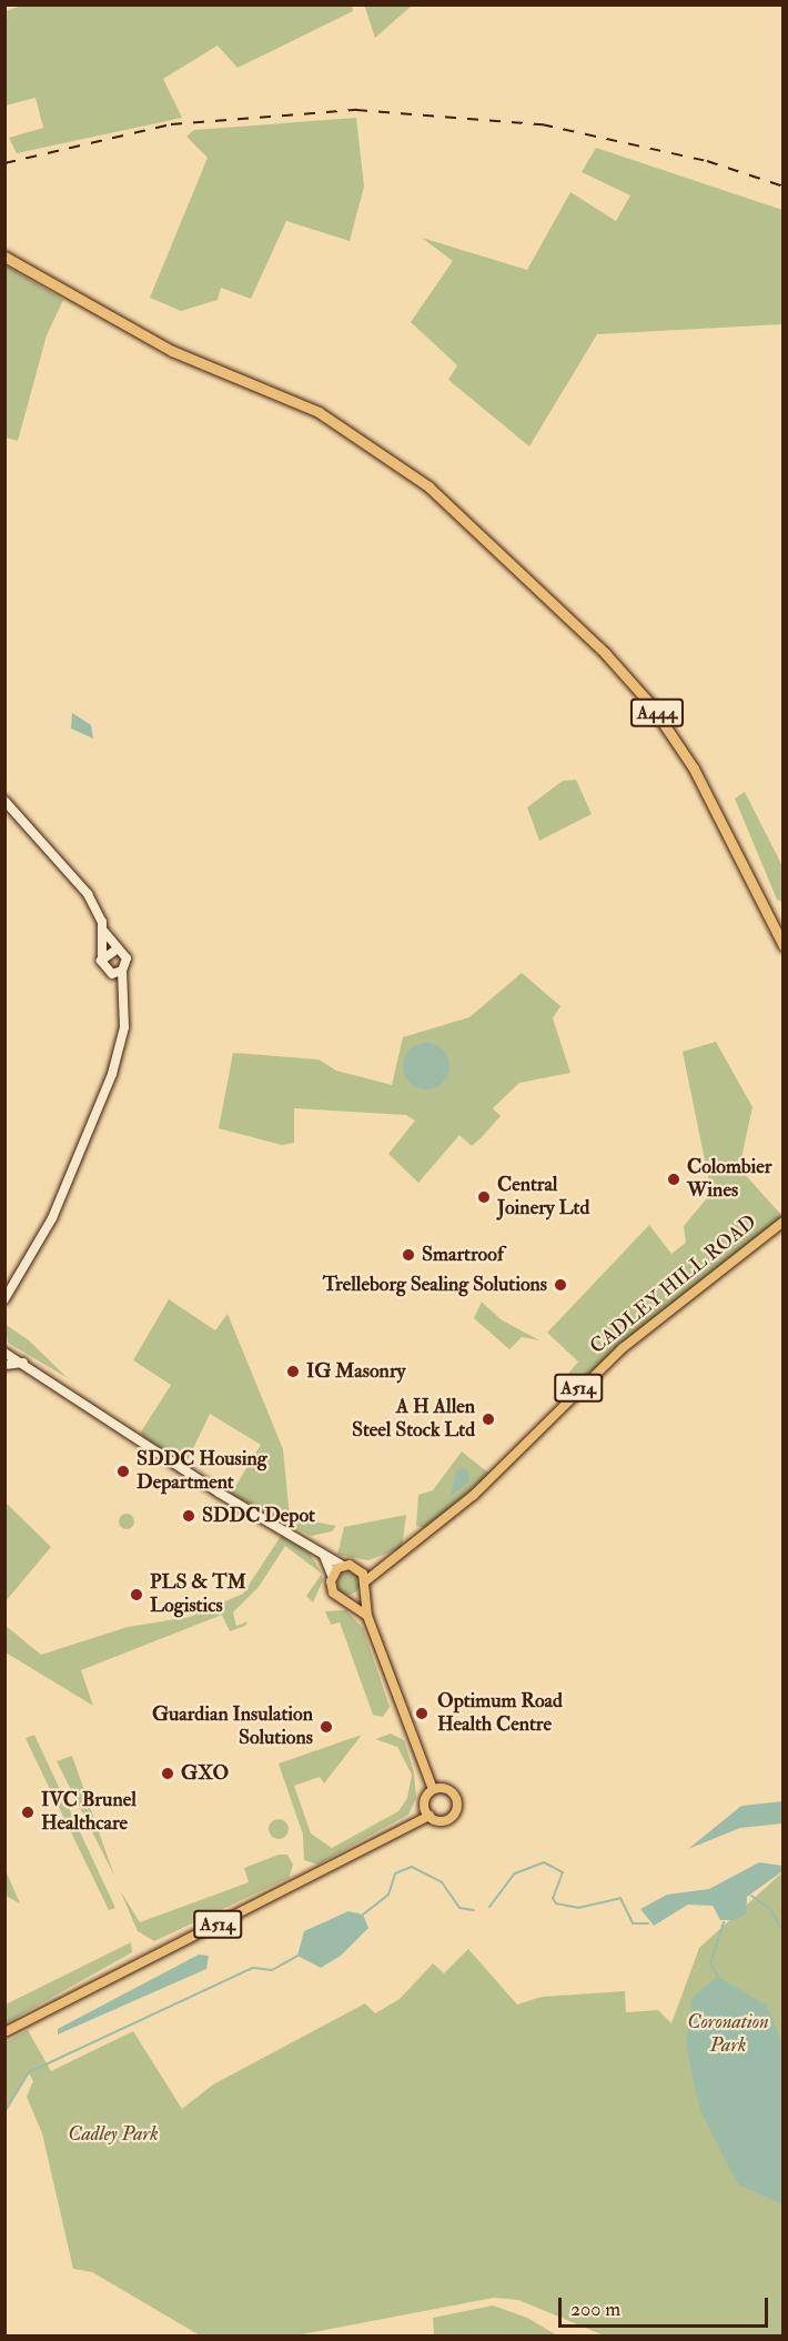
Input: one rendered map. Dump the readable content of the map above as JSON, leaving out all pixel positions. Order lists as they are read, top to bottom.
{
  "streets": {
    "highway": ["A444"],
    "main road": ["CADLEY HILL ROAD", "A514"]
  },
  "crossings": [
    ["CADLEY HILL ROAD", "A514"]
  ],
  "parks": ["Coronation Park", "Cadley Park"],
  "places": [
    "Colombier Wines",
    "Central Joinery Ltd",
    "Smartroof",
    "Trelleborg Sealing Solutions",
    "IG Masonry",
    "A H Allen Steel Stock Ltd",
    "SDDC Housing Department",
    "SDDC Depot",
    "PLS & TM Logistics",
    "Optimum Road Health Centre",
    "Guardian Insulation Solutions",
    "GXO",
    "IVC Brunel Healthcare"
  ],
  "scale_bar": "200 m"
}
